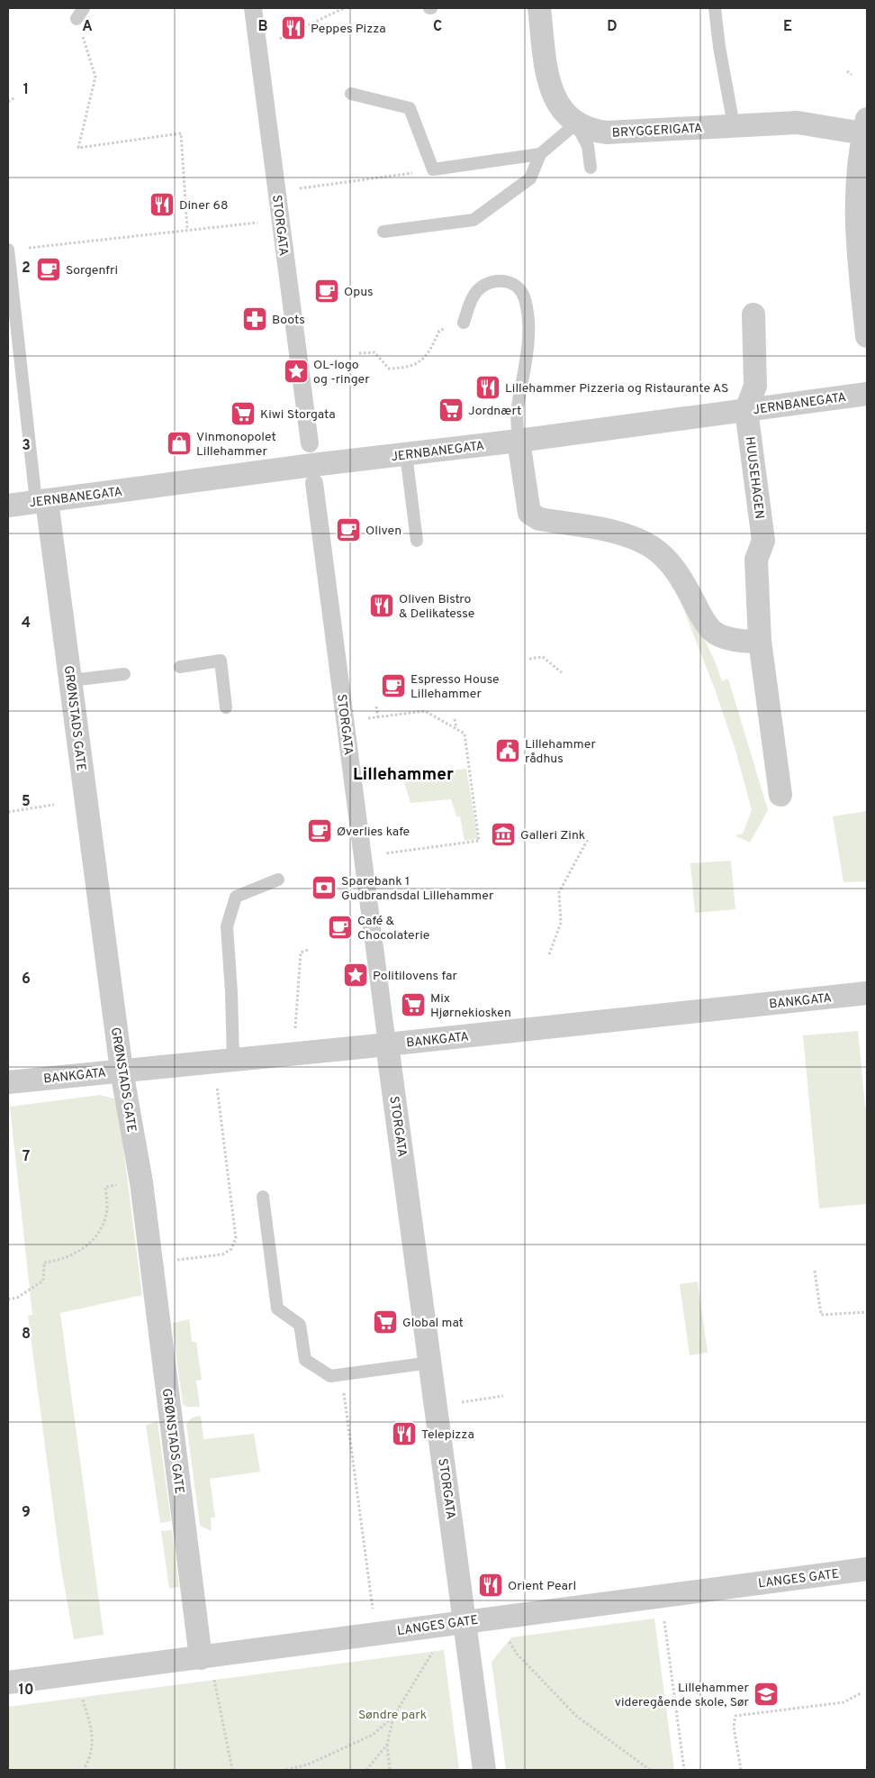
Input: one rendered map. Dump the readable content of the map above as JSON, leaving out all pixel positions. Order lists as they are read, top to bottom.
{
  "streets": {
    "street": [
      "BRYGGERIGATA",
      "STORGATA",
      "JERNBANEGATA",
      "HUUSEHAGEN",
      "GRØNSTADS GATE",
      "BANKGATA",
      "LANGES GATE"
    ]
  },
  "crossings": [
    ["STORGATA", "JERNBANEGATA"],
    ["STORGATA", "BANKGATA"],
    ["STORGATA", "LANGES GATE"],
    ["JERNBANEGATA", "HUUSEHAGEN"],
    ["JERNBANEGATA", "GRØNSTADS GATE"],
    ["GRØNSTADS GATE", "BANKGATA"],
    ["GRØNSTADS GATE", "LANGES GATE"]
  ],
  "districts": ["Lillehammer"],
  "parks": ["Søndre park"],
  "places": {
    "restaurant": [
      "Peppes Pizza",
      "Diner 68",
      "Lillehammer Pizzeria og Ristaurante AS",
      "Oliven Bistro & Delikatesse",
      "Telepizza",
      "Orient Pearl"
    ],
    "cafe": [
      "Sorgenfri",
      "Opus",
      "Oliven",
      "Espresso House Lillehammer",
      "Øverlies kafe",
      "Café & Chocolaterie"
    ],
    "pharmacy": ["Boots"],
    "place": ["OL-logo og -ringer", "Politilovens far"],
    "supermarket": [
      "Jordnært",
      "Kiwi Storgata",
      "Mix Hjørnekiosken",
      "Global mat"
    ],
    "shop": ["Vinmonopolet Lillehammer"],
    "public building": ["Lillehammer rådhus"],
    "museum": ["Galleri Zink"],
    "bank": ["Sparebank 1 Gudbrandsdal Lillehammer"],
    "school or university": ["Lillehammer videregående skole, Sør"]
  },
  "grid": {
    "columns": [
      "A",
      "B",
      "C",
      "D",
      "E"
    ],
    "rows": [
      "1",
      "2",
      "3",
      "4",
      "5",
      "6",
      "7",
      "8",
      "9",
      "10"
    ]
  }
}
